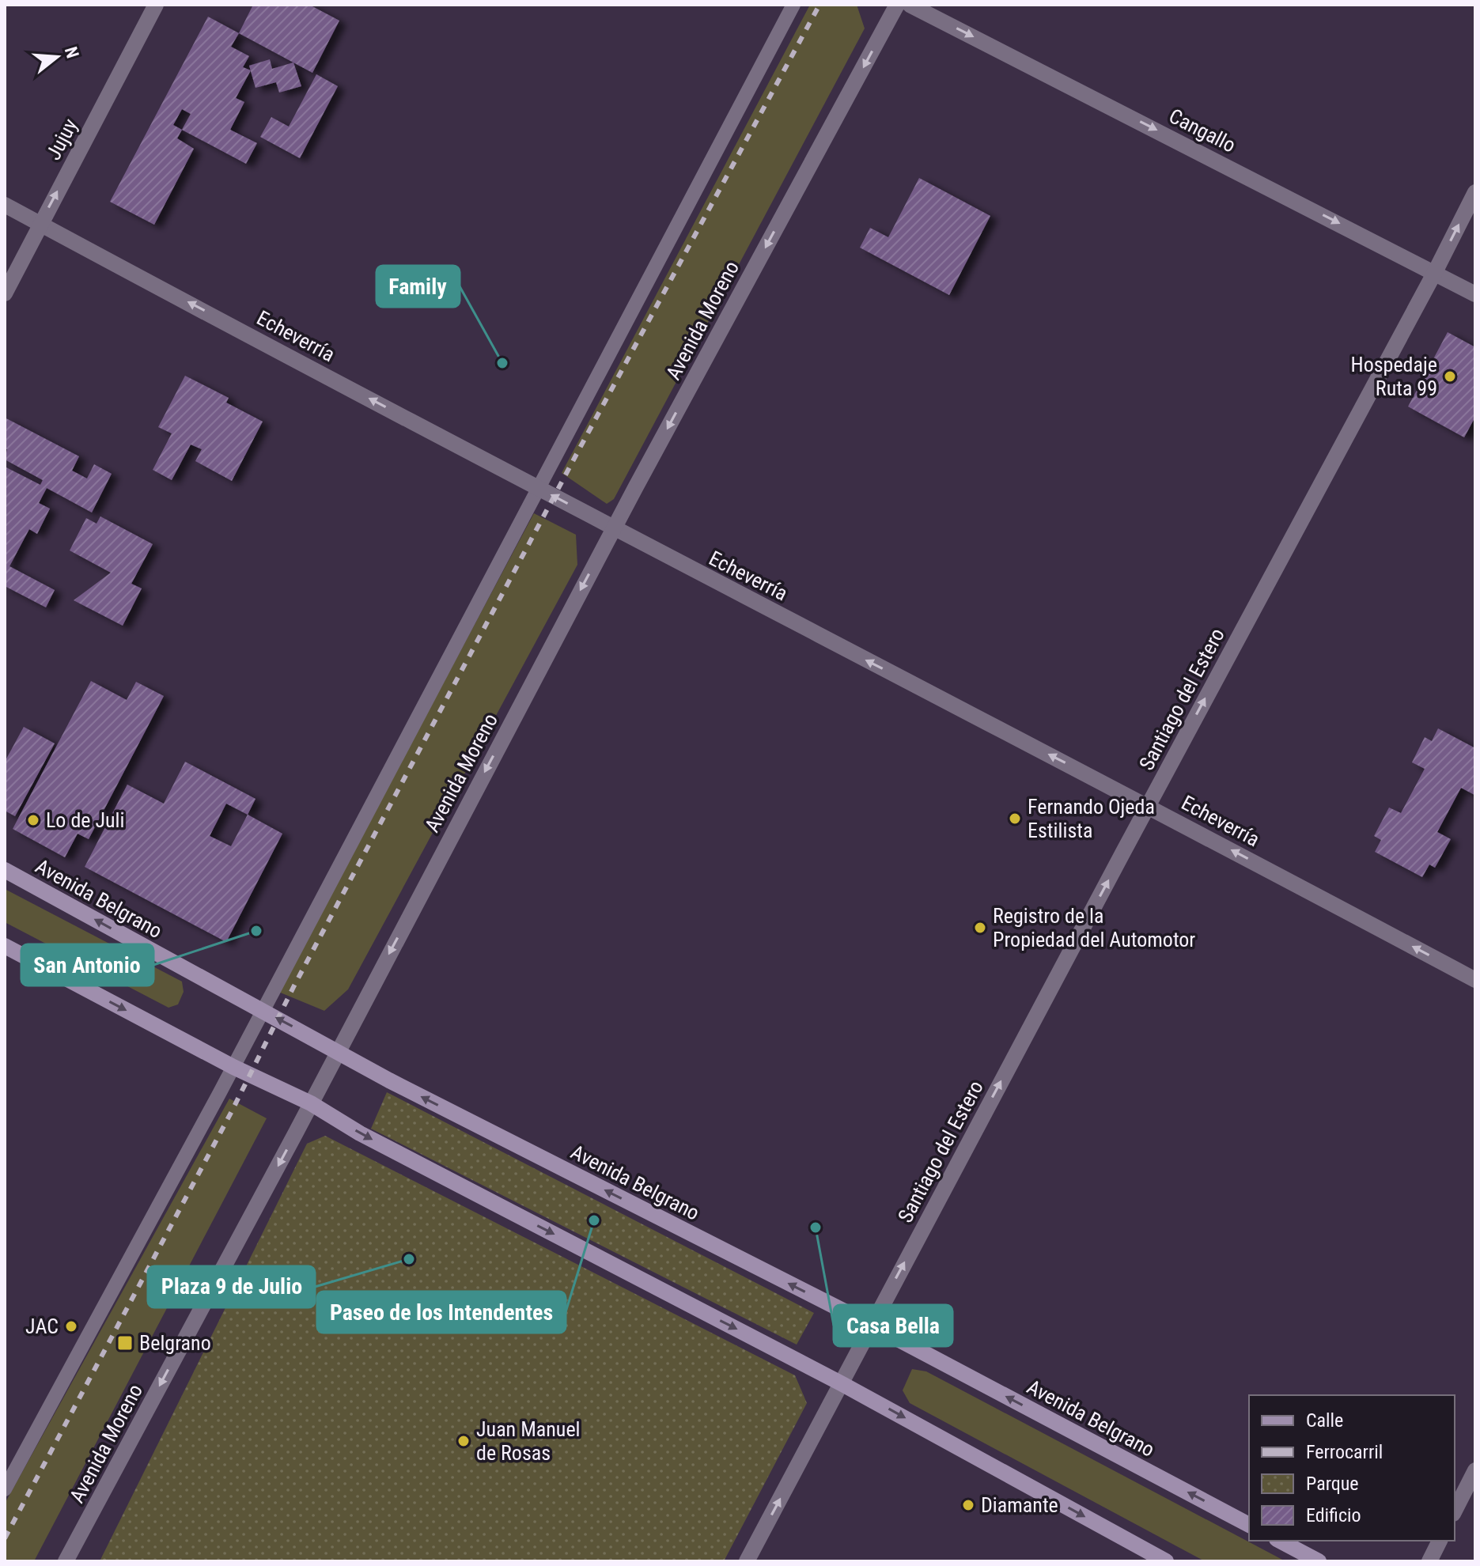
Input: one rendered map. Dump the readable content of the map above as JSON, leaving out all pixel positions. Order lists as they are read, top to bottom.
{
  "streets": {
    "main road": ["Avenida Belgrano"],
    "street": [
      "Cangallo",
      "Jujuy",
      "Avenida Moreno",
      "Echeverría",
      "Santiago del Estero"
    ]
  },
  "crossings": [
    ["Cangallo", "Santiago del Estero"],
    ["Jujuy", "Echeverría"],
    ["Avenida Moreno", "Echeverría"],
    ["Avenida Moreno", "Avenida Belgrano"],
    ["Echeverría", "Santiago del Estero"],
    ["Santiago del Estero", "Avenida Belgrano"]
  ],
  "one_way": [
    "Cangallo",
    "Jujuy",
    "Avenida Moreno",
    "Echeverría",
    "Santiago del Estero"
  ],
  "places": {
    "other": [
      "Family",
      "Hospedaje Ruta 99",
      "Fernando Ojeda Estilista",
      "Lo de Juli",
      "Registro de la Propiedad del Automotor",
      "San Antonio",
      "Paseo de los Intendentes",
      "Casa Bella",
      "Plaza 9 de Julio",
      "JAC",
      "Juan Manuel de Rosas",
      "Diamante"
    ],
    "transit": ["Belgrano"]
  },
  "legend": [
    "Calle",
    "Ferrocarril",
    "Parque",
    "Edificio"
  ],
  "north": "right"
}
